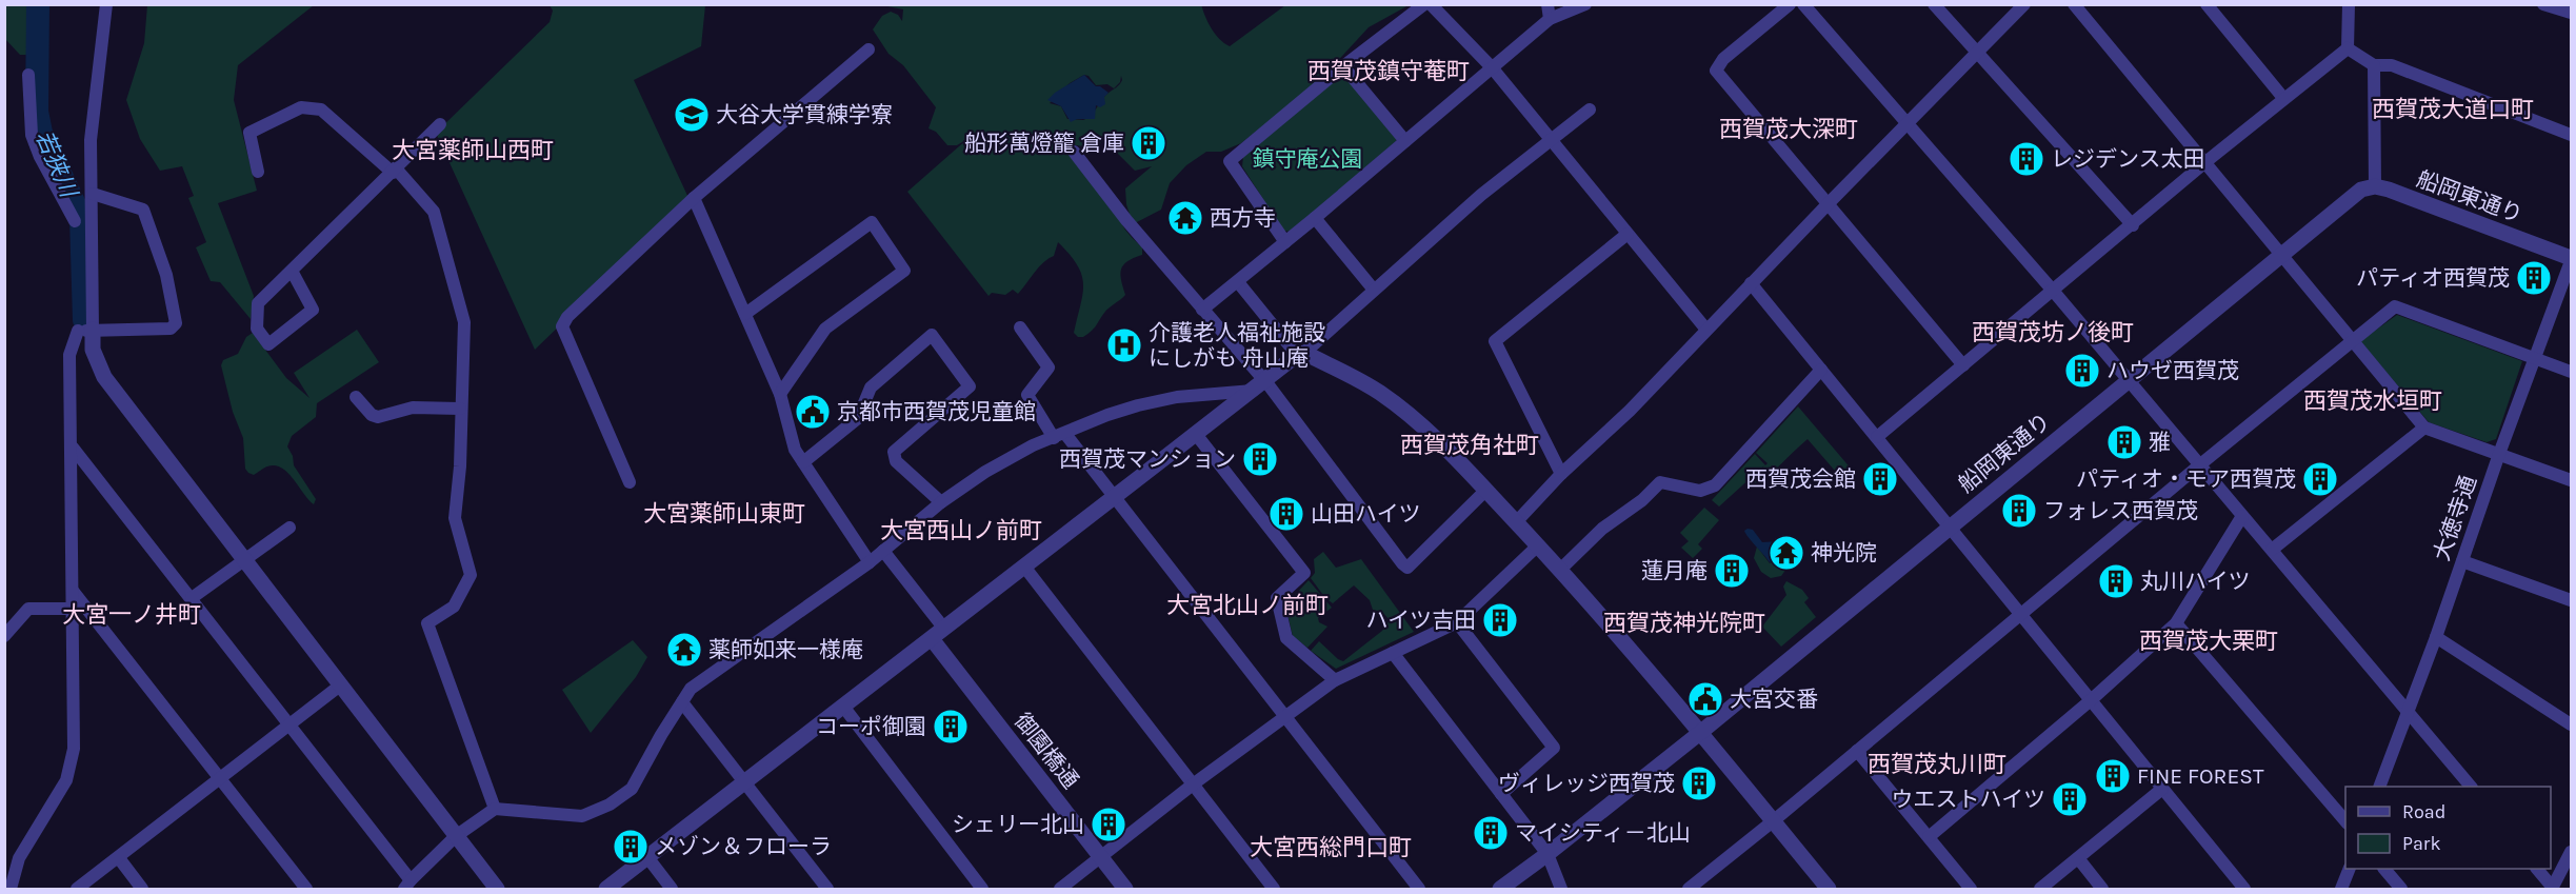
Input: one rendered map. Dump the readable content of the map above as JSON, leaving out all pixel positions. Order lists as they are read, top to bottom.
{
  "streets": {
    "street": ["船岡東通り", "大徳寺通", "御園橋通"]
  },
  "crossings": [
    ["船岡東通り", "大徳寺通"]
  ],
  "districts": [
    "西賀茂鎮守菴町",
    "西賀茂大道口町",
    "西賀茂大深町",
    "大宮薬師山西町",
    "西賀茂坊ノ後町",
    "西賀茂水垣町",
    "西賀茂角社町",
    "大宮薬師山東町",
    "大宮西山ノ前町",
    "大宮北山ノ前町",
    "大宮一ノ井町",
    "西賀茂神光院町",
    "西賀茂大栗町",
    "西賀茂丸川町",
    "大宮西総門口町"
  ],
  "water": ["若狭川"],
  "parks": ["鎮守庵公園"],
  "places": {
    "school or university": ["大谷大学貫練学寮"],
    "building": [
      "船形萬燈籠 倉庫",
      "レジデンス太田",
      "パティオ西賀茂",
      "ハウゼ西賀茂",
      "雅",
      "西賀茂マンション",
      "西賀茂会館",
      "パティオ・モア西賀茂",
      "フォレス西賀茂",
      "山田ハイツ",
      "蓮月庵",
      "丸川ハイツ",
      "ハイツ吉田",
      "コーポ御園",
      "FINE FOREST",
      "ヴィレッジ西賀茂",
      "ウエストハイツ",
      "シェリー北山",
      "マイシティ－北山",
      "メゾン＆フローラ"
    ],
    "temple": ["西方寺", "神光院", "薬師如来一様庵"],
    "hospital": ["介護老人福祉施設 にしがも 舟山庵"],
    "public building": ["京都市西賀茂児童館", "大宮交番"]
  },
  "legend": ["Road", "Park"]
}
